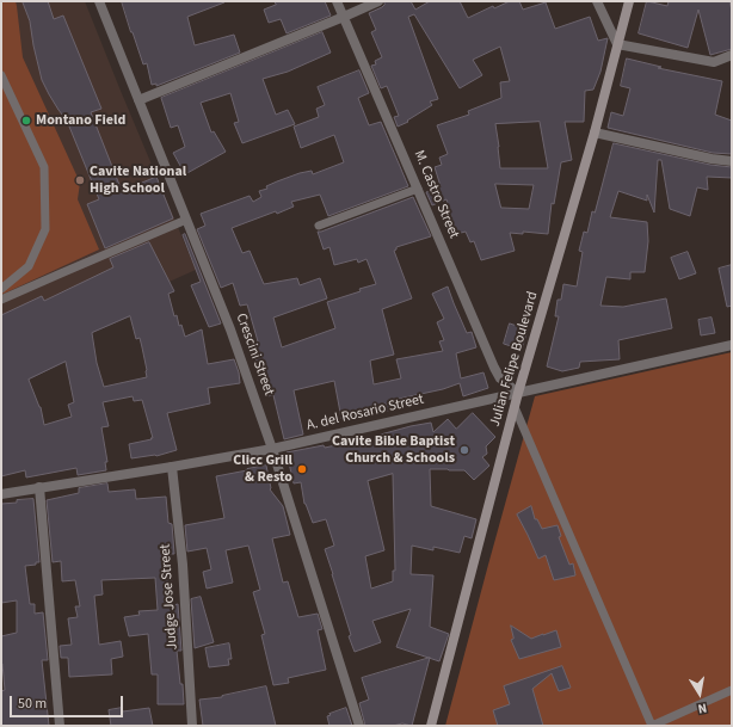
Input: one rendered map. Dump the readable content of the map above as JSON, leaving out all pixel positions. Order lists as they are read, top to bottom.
{
  "streets": {
    "main road": ["Julian Felipe Boulevard"],
    "street": [
      "M. Castro Street",
      "Crescini Street",
      "A. del Rosario Street",
      "Judge Jose Street"
    ]
  },
  "crossings": [
    ["M. Castro Street", "Julian Felipe Boulevard"],
    ["M. Castro Street", "A. del Rosario Street"],
    ["Crescini Street", "A. del Rosario Street"],
    ["Julian Felipe Boulevard", "A. del Rosario Street"],
    ["A. del Rosario Street", "Judge Jose Street"]
  ],
  "places": [
    "Montano Field",
    "Cavite National High School",
    "Cavite Bible Baptist Church & Schools",
    "Clicc Grill & Resto"
  ],
  "scale_bar": "50 m",
  "north": "bottom"
}
